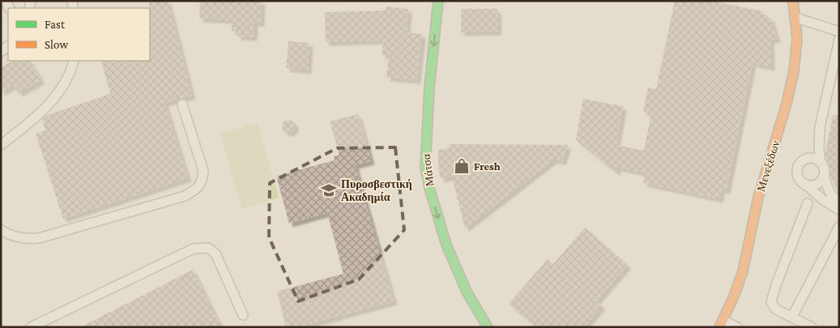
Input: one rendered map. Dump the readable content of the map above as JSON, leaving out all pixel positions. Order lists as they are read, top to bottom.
{
  "streets": {
    "street": ["Μενεξέδων", "Μάτσα"]
  },
  "one_way": ["Μάτσα"],
  "places": {
    "shop": ["Fresh"],
    "school or university": ["Πυροσβεστική Ακαδημία"]
  },
  "legend": ["Fast", "Slow"]
}
